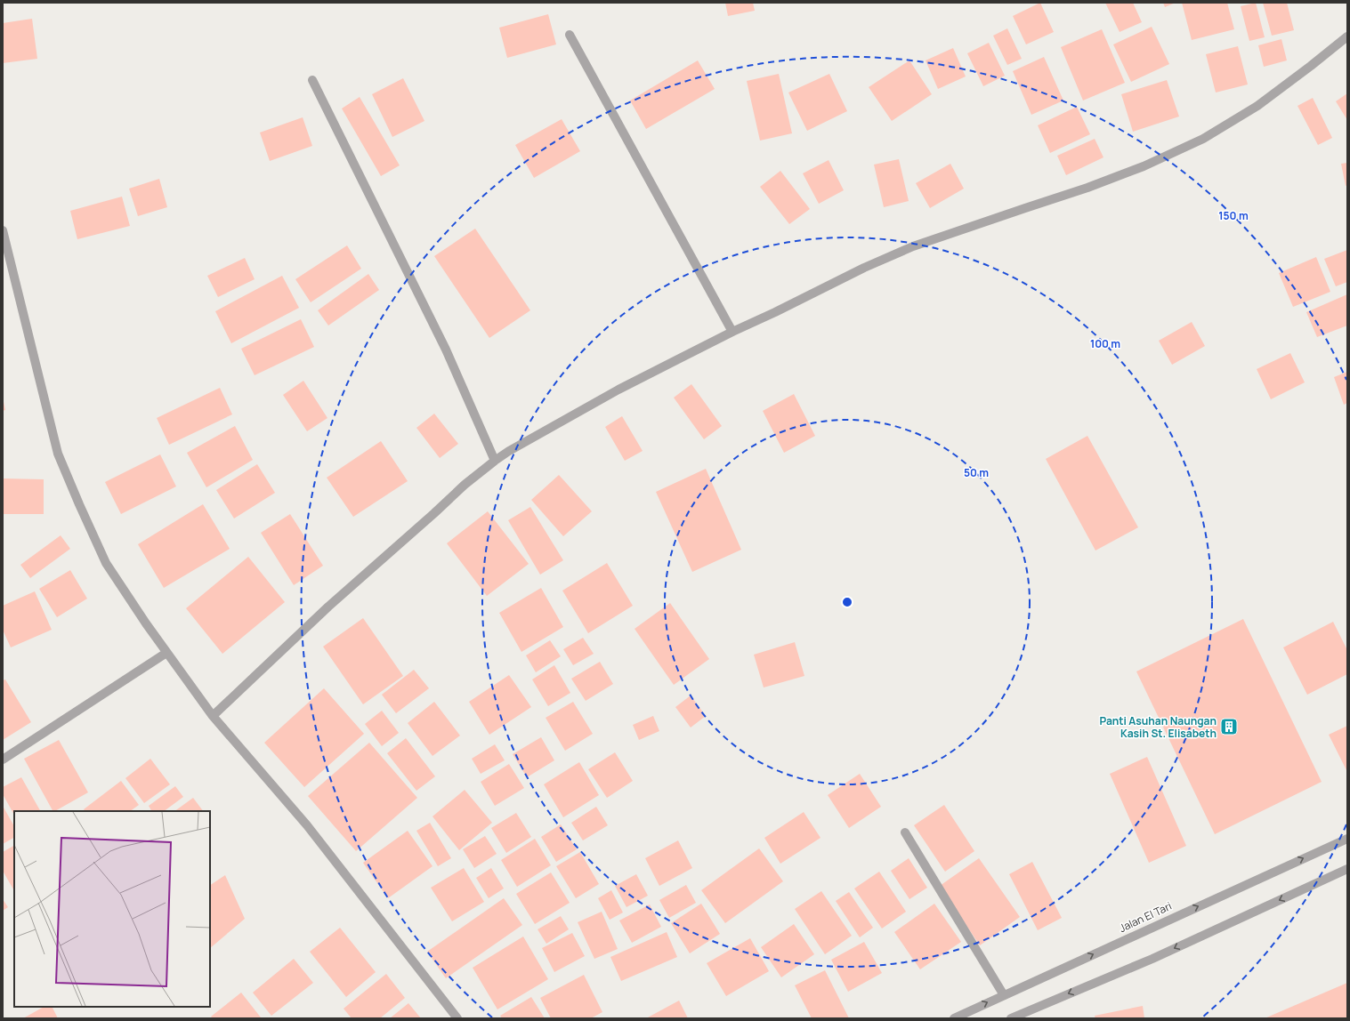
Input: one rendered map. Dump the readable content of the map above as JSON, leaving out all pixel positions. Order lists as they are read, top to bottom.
{
  "streets": {
    "street": ["Jalan El Tari"]
  },
  "places": {
    "building": ["Panti Asuhan Naungan Kasih St. Elisabeth"]
  },
  "rings": ["150 m", "100 m", "50 m"]
}
